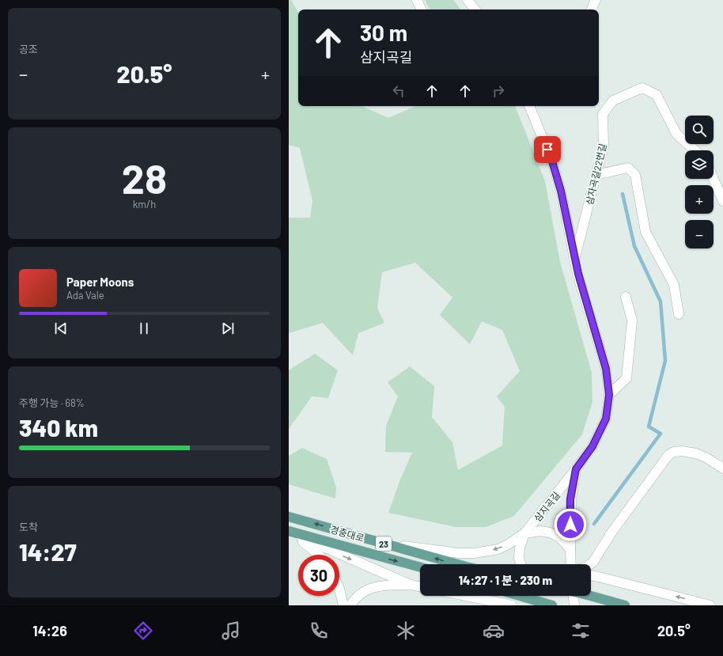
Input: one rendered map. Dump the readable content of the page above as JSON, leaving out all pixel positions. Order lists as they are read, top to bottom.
{
  "streets": {
    "main road": ["경충대로", "23"],
    "street": ["삼자곡길22번길", "삼지곡길"]
  },
  "crossings": [
    ["삼자곡길22번길", "삼지곡길"]
  ],
  "page": {
    "tile": [
      "공조",
      ["28", "km/h"],
      ["주행 가능 · 68%", "340 km"],
      ["도착", "14:27"]
    ],
    "turn": ["30 m", "삼지곡길"],
    "heat": ["−", "20.5°", "+"],
    "map_buttons": ["+", "−"],
    "song": ["Paper Moons", "Ada Vale"],
    "limit": "30",
    "trip": "14:27 · 1 분 · 230 m",
    "tabs": ["14:26", "20.5°"]
  }
}
